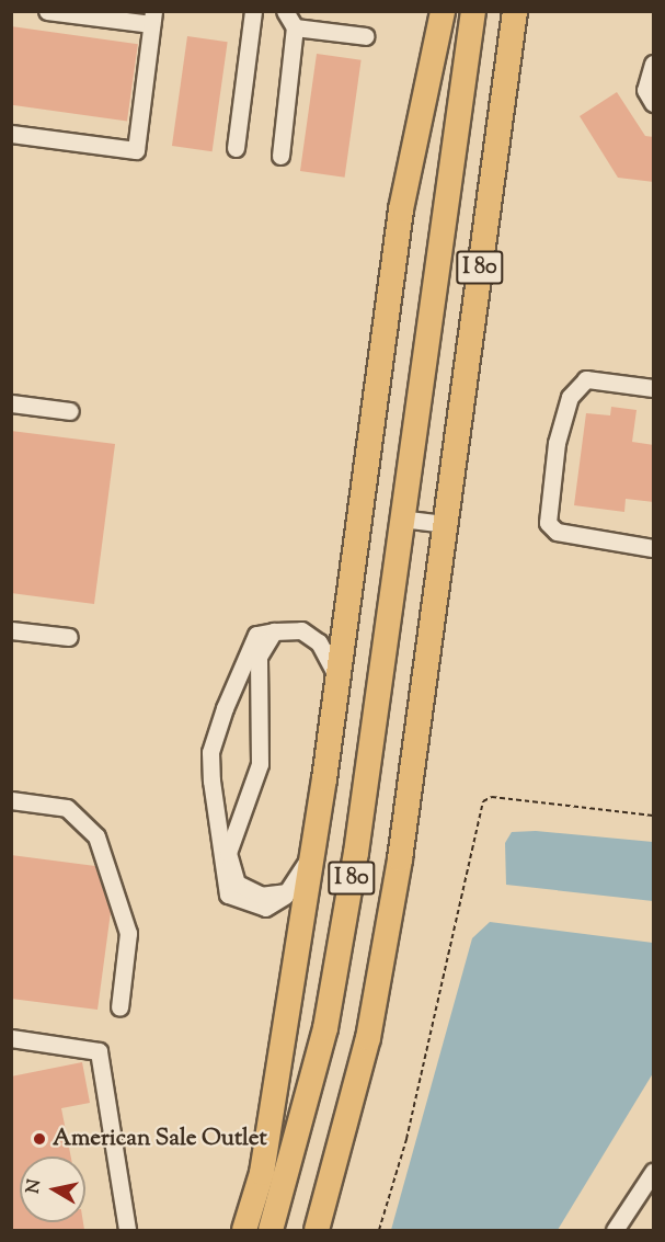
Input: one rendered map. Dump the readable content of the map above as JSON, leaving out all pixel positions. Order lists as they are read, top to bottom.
{
  "streets": {
    "highway": ["I 80"]
  },
  "places": ["American Sale Outlet"],
  "north": "left"
}
